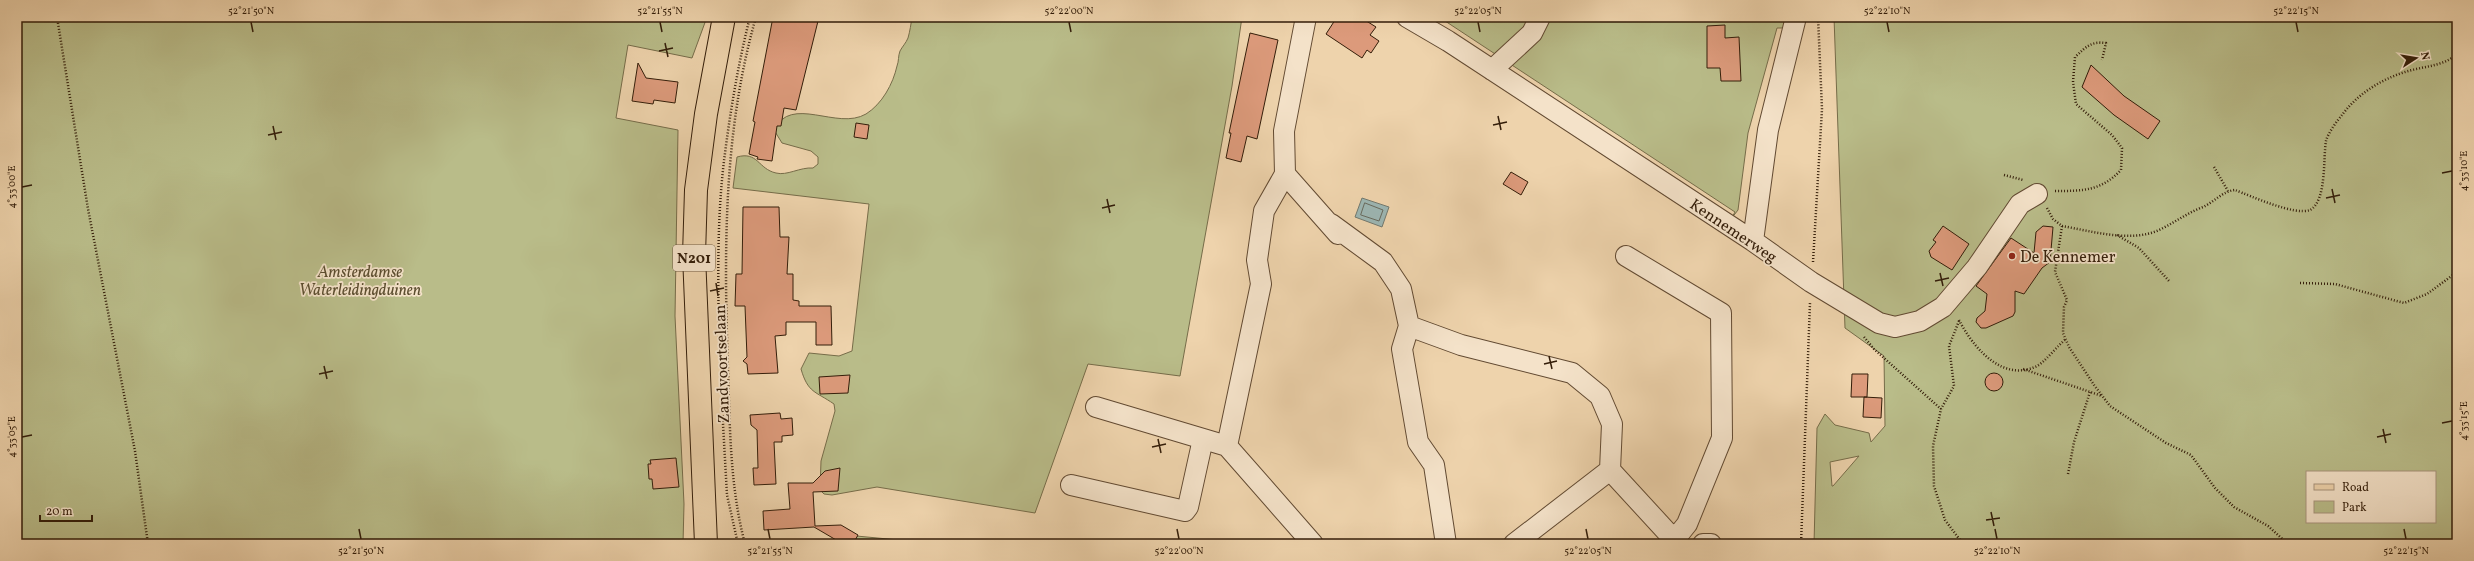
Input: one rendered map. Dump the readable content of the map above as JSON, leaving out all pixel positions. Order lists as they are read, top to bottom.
{
  "streets": {
    "main road": ["N201", "Zandvoortselaan"],
    "street": ["Kennemerweg"]
  },
  "parks": ["Amsterdamse Waterleidingduinen"],
  "places": ["De Kennemer"],
  "legend": ["Road", "Park"],
  "scale_bar": "20 m",
  "north": "right",
  "coordinates": [
    "52°21'50\"N",
    "52°21'55\"N",
    "52°22'00\"N",
    "52°22'05\"N",
    "52°22'10\"N",
    "52°22'15\"N",
    "4°33'10\"E",
    "4°33'00\"E",
    "4°33'15\"E",
    "4°33'05\"E"
  ]
}
